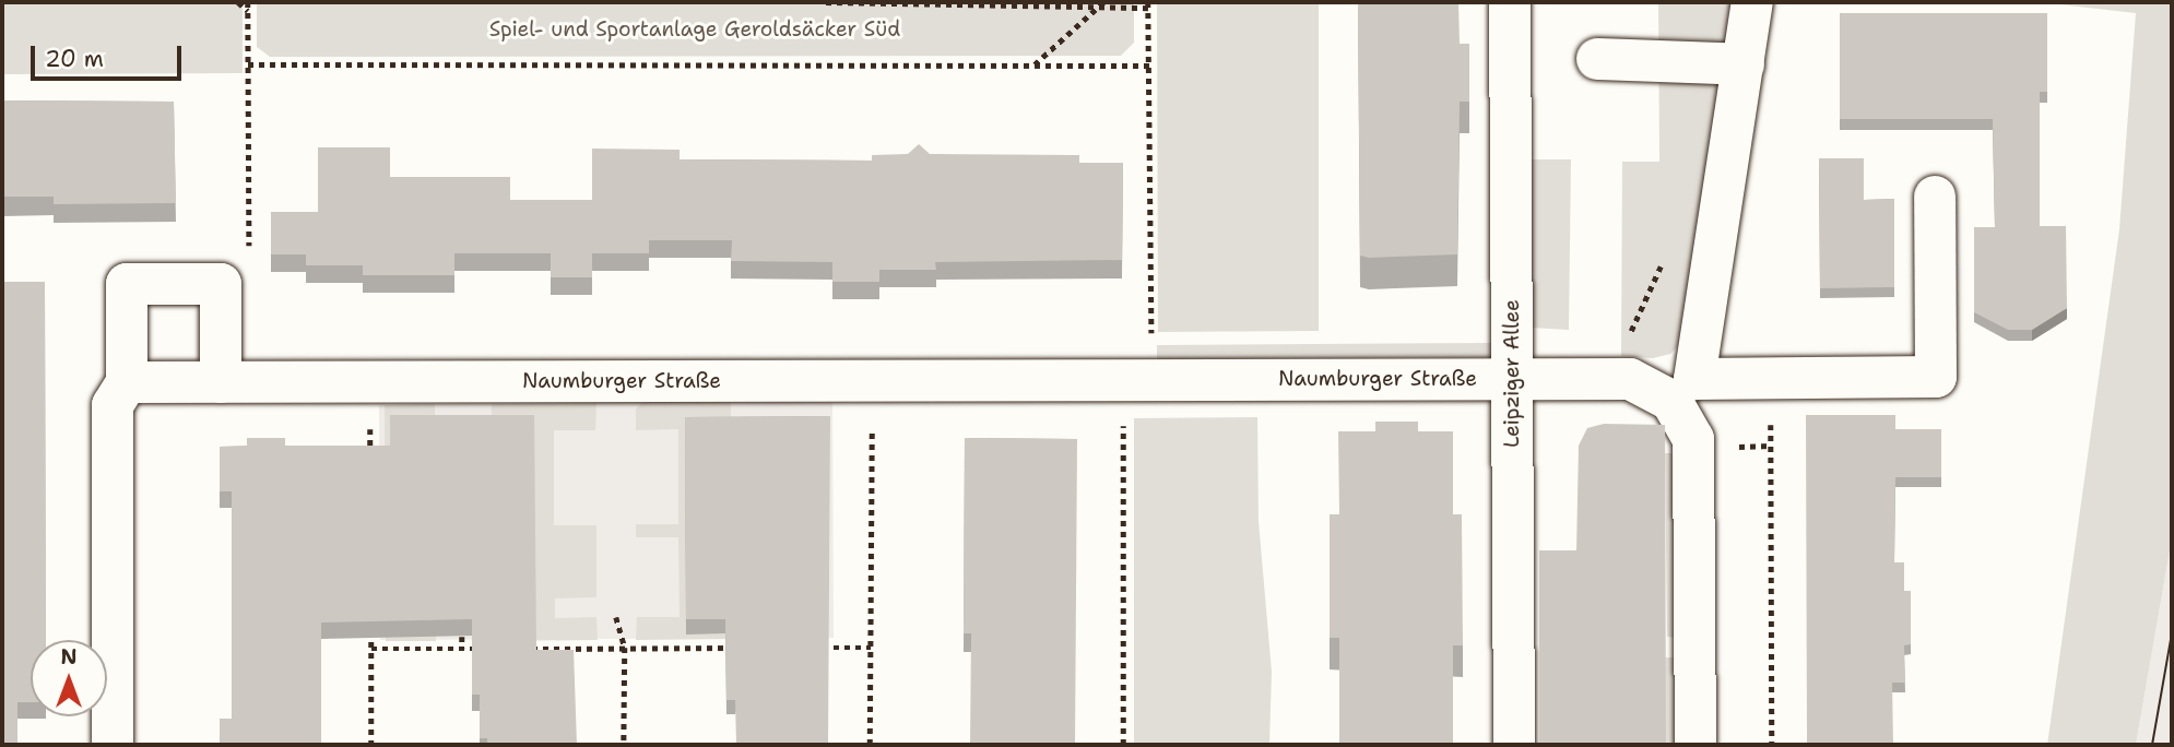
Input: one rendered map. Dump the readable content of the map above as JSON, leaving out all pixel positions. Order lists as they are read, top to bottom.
{
  "streets": {
    "street": ["Leipziger Allee", "Naumburger Straße"]
  },
  "crossings": [
    ["Leipziger Allee", "Naumburger Straße"]
  ],
  "parks": ["Spiel- und Sportanlage Geroldsäcker Süd"],
  "scale_bar": "20 m",
  "north": "top"
}
